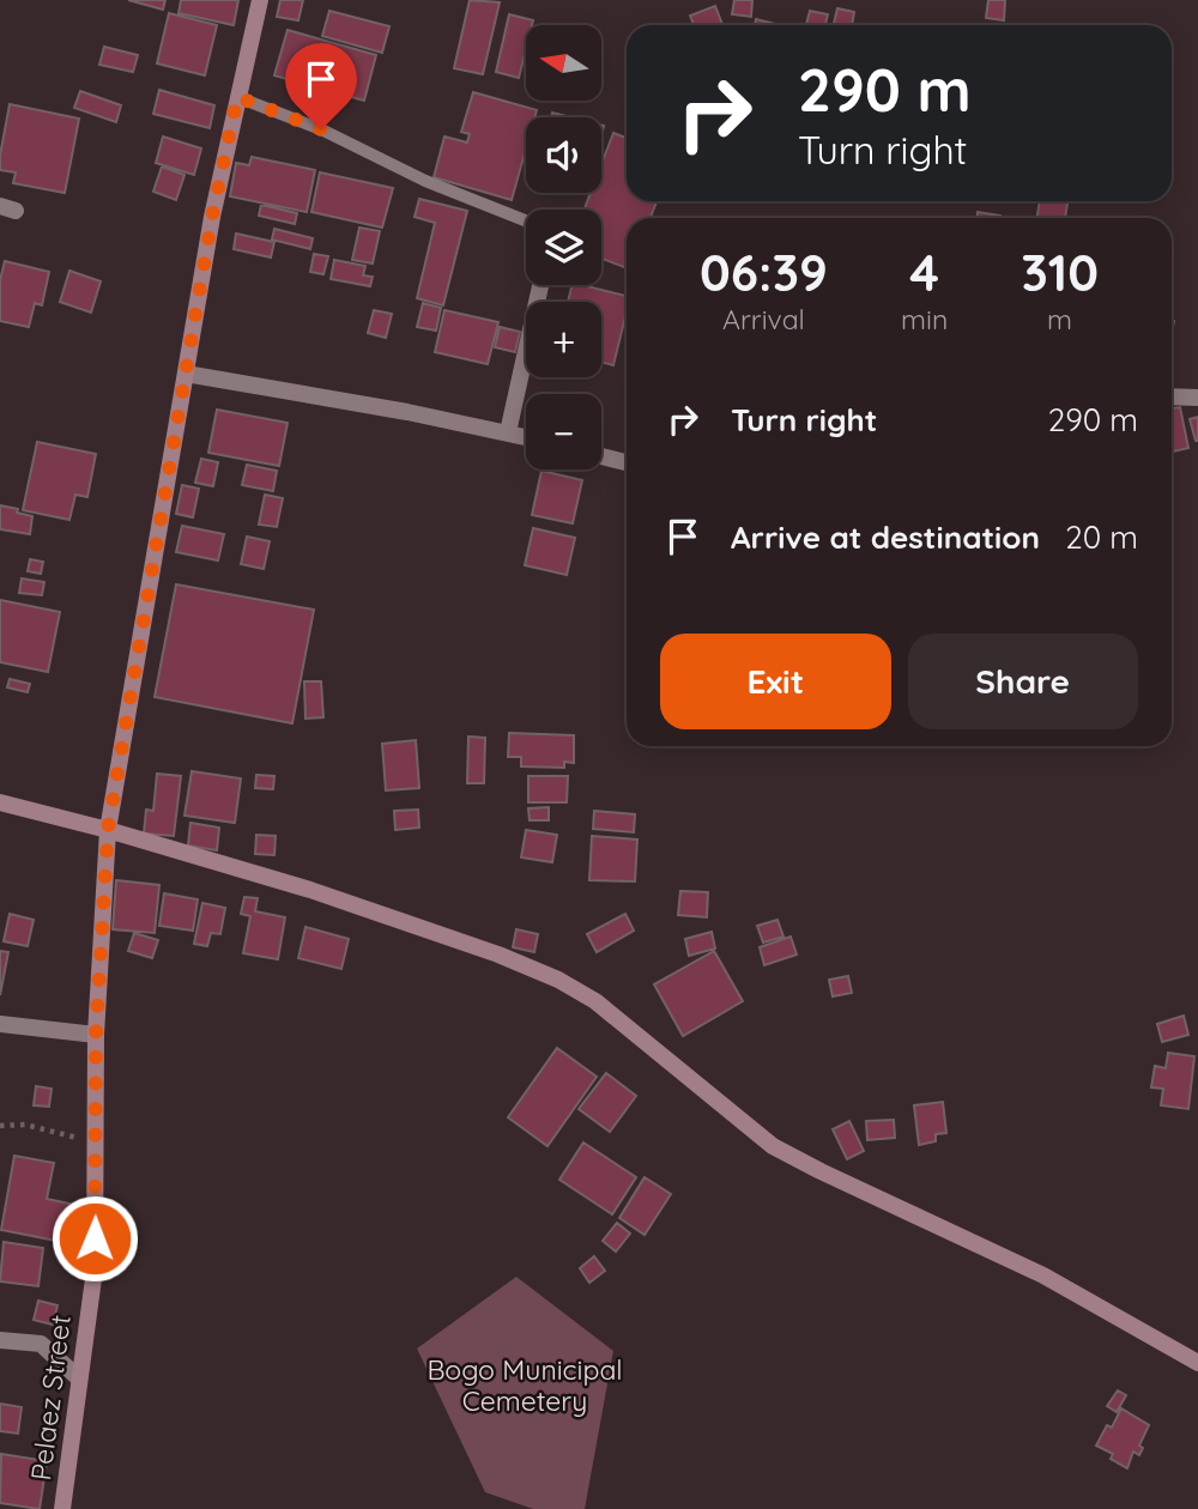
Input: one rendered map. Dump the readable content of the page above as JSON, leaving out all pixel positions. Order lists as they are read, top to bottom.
{
  "streets": {
    "street": ["Pelaez Street"]
  },
  "parks": ["Bogo Municipal Cemetery"],
  "north": "left",
  "page": {
    "map_buttons": ["+", "−"],
    "turn": ["290 m", "Turn right"],
    "eta": [
      "06:39",
      "Arrival",
      "4",
      "min",
      "310",
      "m"
    ],
    "list": [
      {
        "name": "Turn right",
        "value": "290 m"
      },
      {
        "name": "Arrive at destination",
        "value": "20 m"
      }
    ],
    "buttons": ["Exit", "Share"]
  }
}
